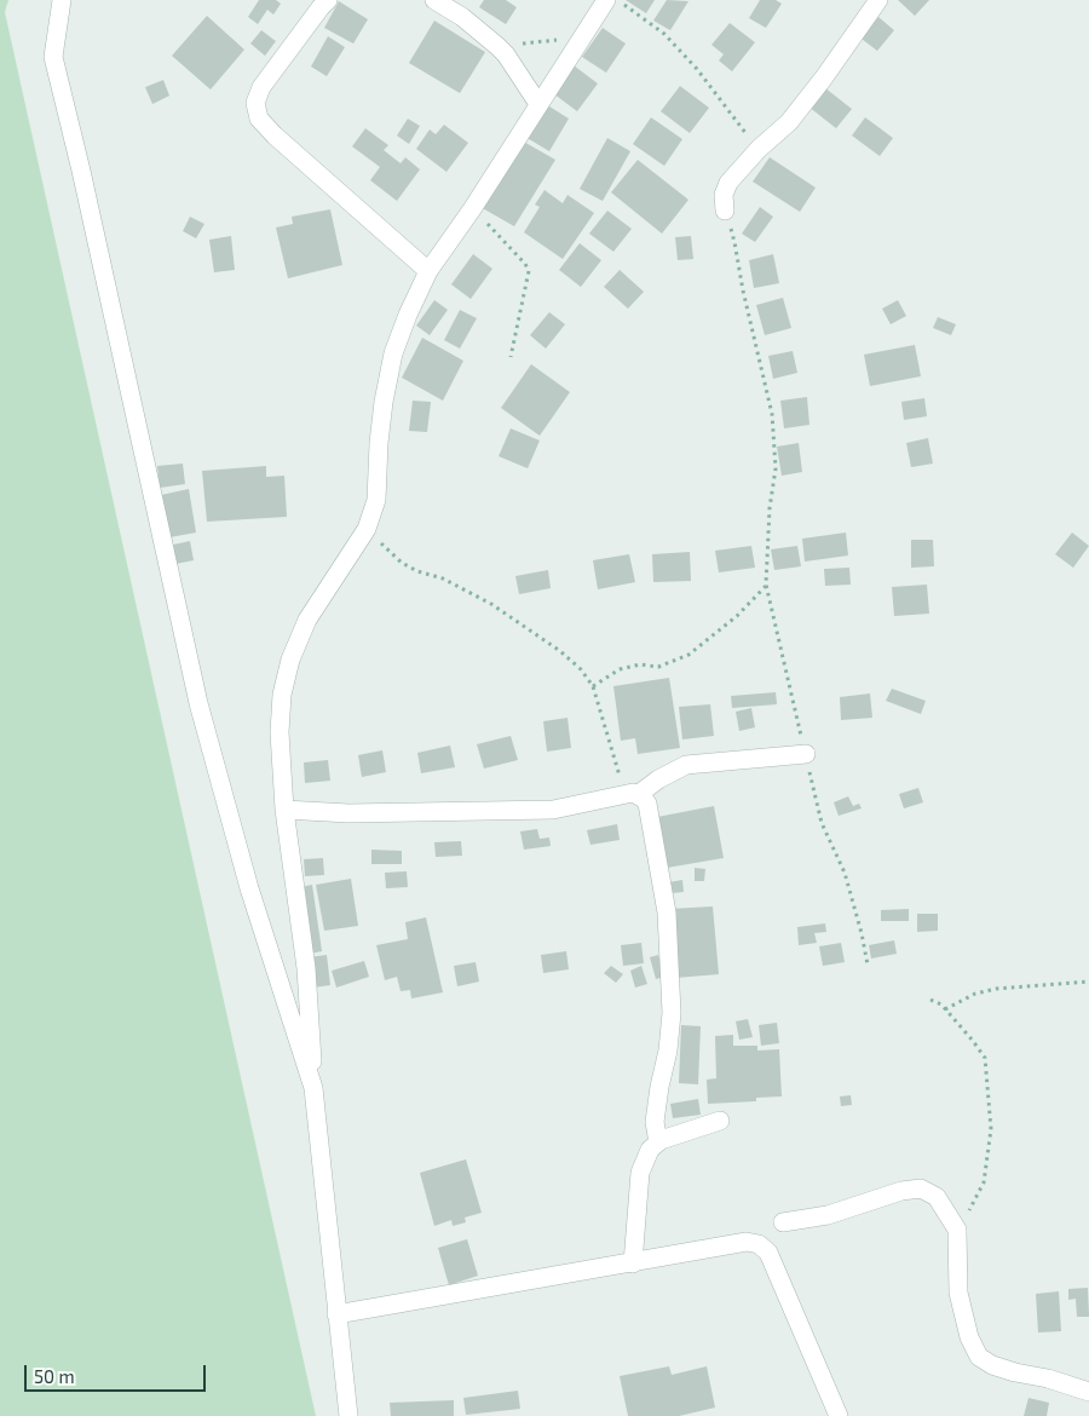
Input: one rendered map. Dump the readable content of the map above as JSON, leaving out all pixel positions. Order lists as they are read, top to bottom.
{
  "scale_bar": "50 m"
}
